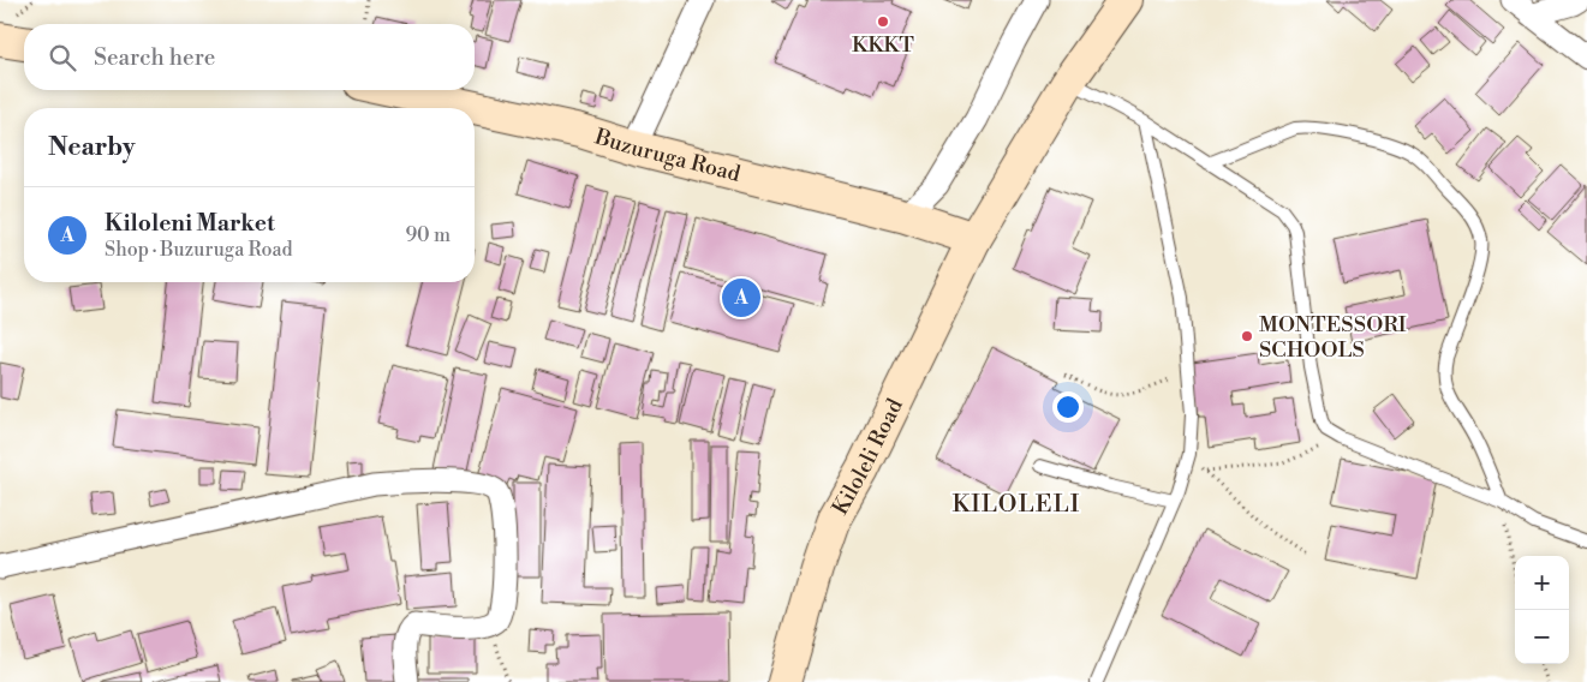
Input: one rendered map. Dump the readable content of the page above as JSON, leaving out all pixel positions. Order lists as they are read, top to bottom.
{
  "streets": {
    "main road": ["Buzuruga Road", "Kiloleli Road"]
  },
  "crossings": [
    ["Buzuruga Road", "Kiloleli Road"]
  ],
  "districts": ["KILOLELI"],
  "places": ["KKKT", "MONTESSORI SCHOOLS"],
  "page": {
    "search": "Search here",
    "heading": "Nearby",
    "list": [
      {
        "mark": "A",
        "name": "Kiloleni Market",
        "note": "Shop · Buzuruga Road",
        "value": "90 m"
      }
    ],
    "pins": "A",
    "map_buttons": ["+", "−"]
  }
}
